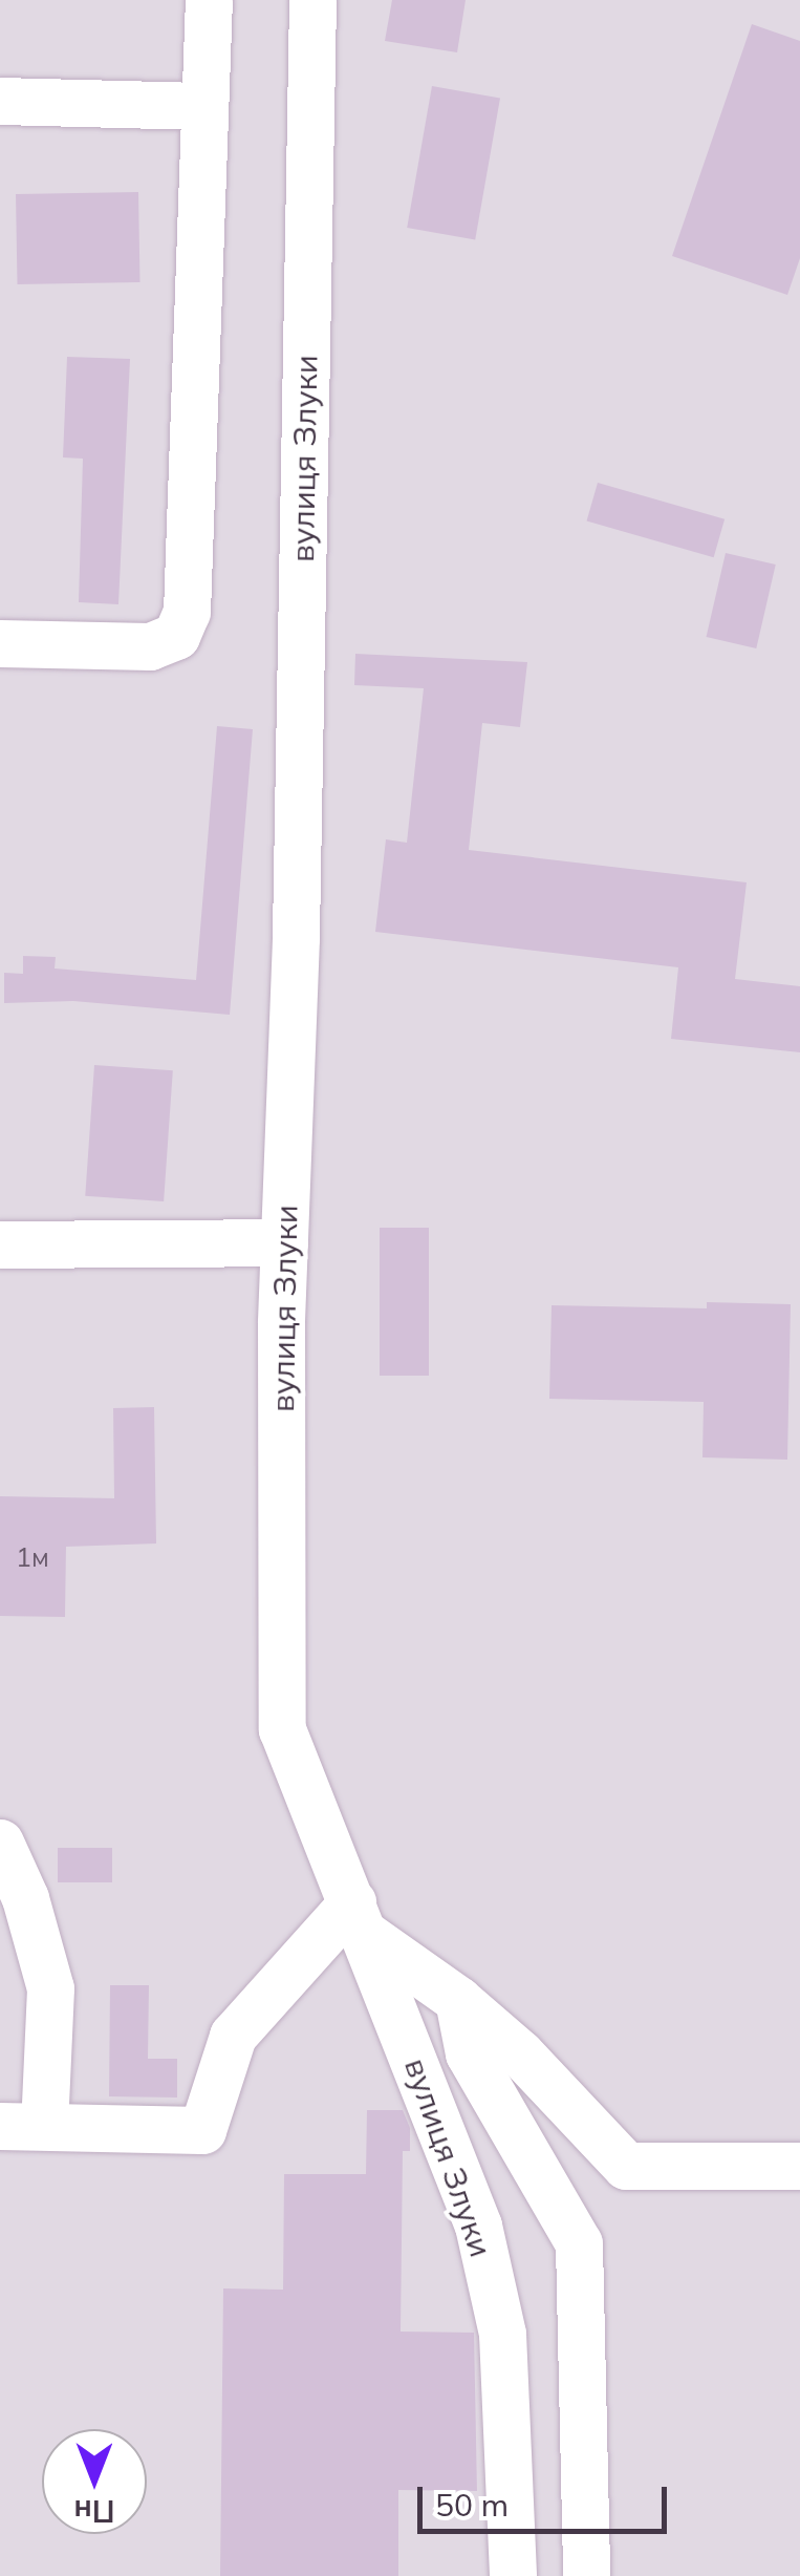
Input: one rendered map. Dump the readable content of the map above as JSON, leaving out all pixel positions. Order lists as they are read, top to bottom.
{
  "streets": {
    "street": ["вулиця Злуки"]
  },
  "house_numbers": ["1м"],
  "scale_bar": "50 m",
  "north": "bottom"
}
